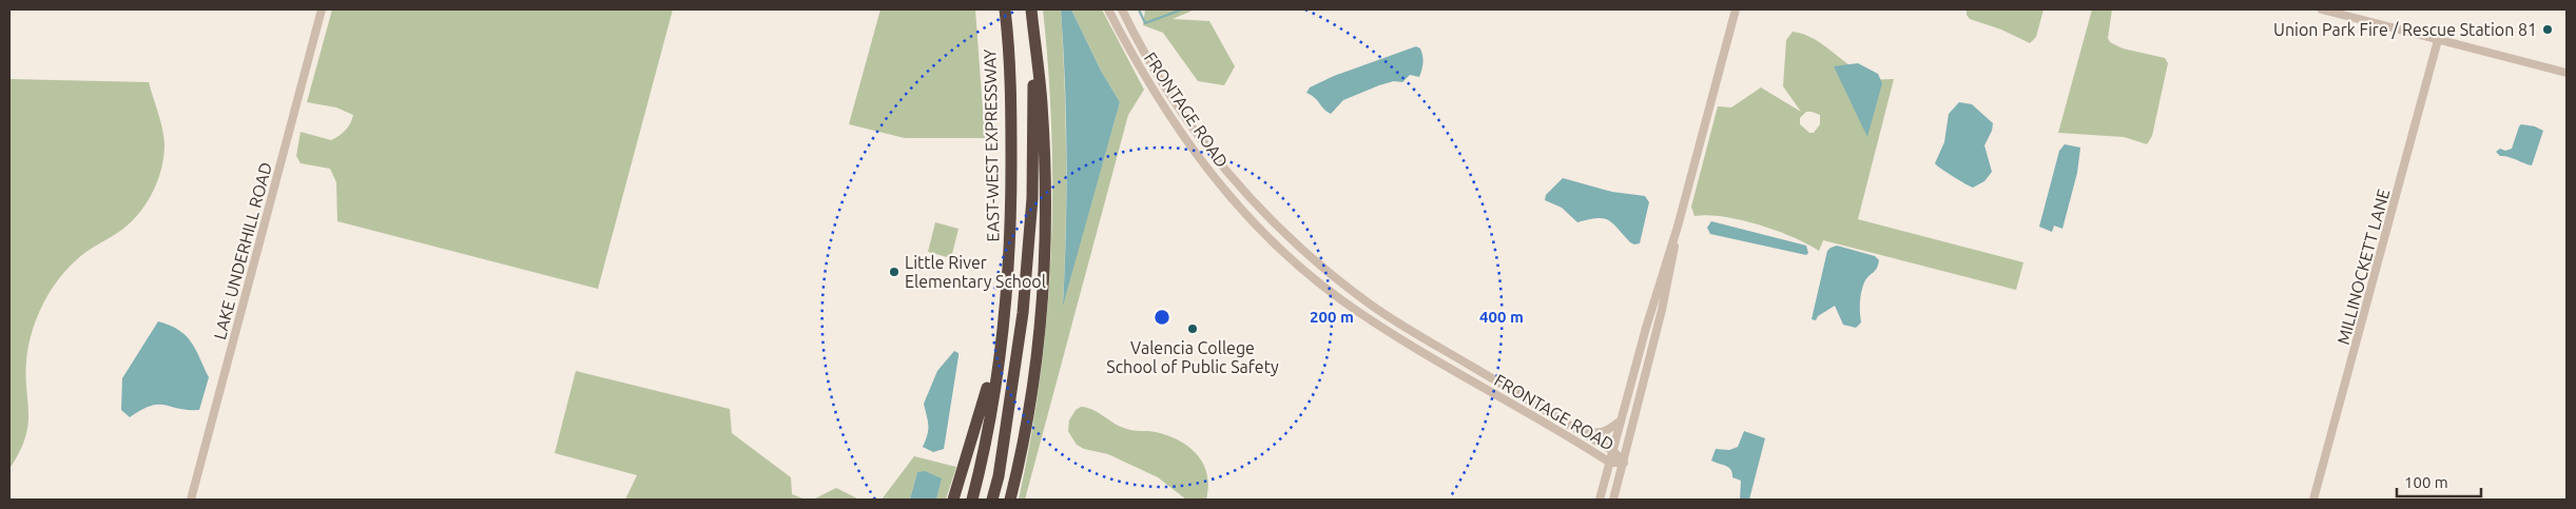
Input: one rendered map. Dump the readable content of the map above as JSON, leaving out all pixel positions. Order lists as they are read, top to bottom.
{
  "streets": {
    "highway": ["EAST-WEST EXPRESSWAY"],
    "street": ["FRONTAGE ROAD", "LAKE UNDERHILL ROAD", "MILLINOCKETT LANE"]
  },
  "places": ["Union Park Fire / Rescue Station 81", "Little River Elementary School", "Valencia College School of Public Safety"],
  "scale_bar": "100 m",
  "rings": ["200 m", "400 m"]
}
